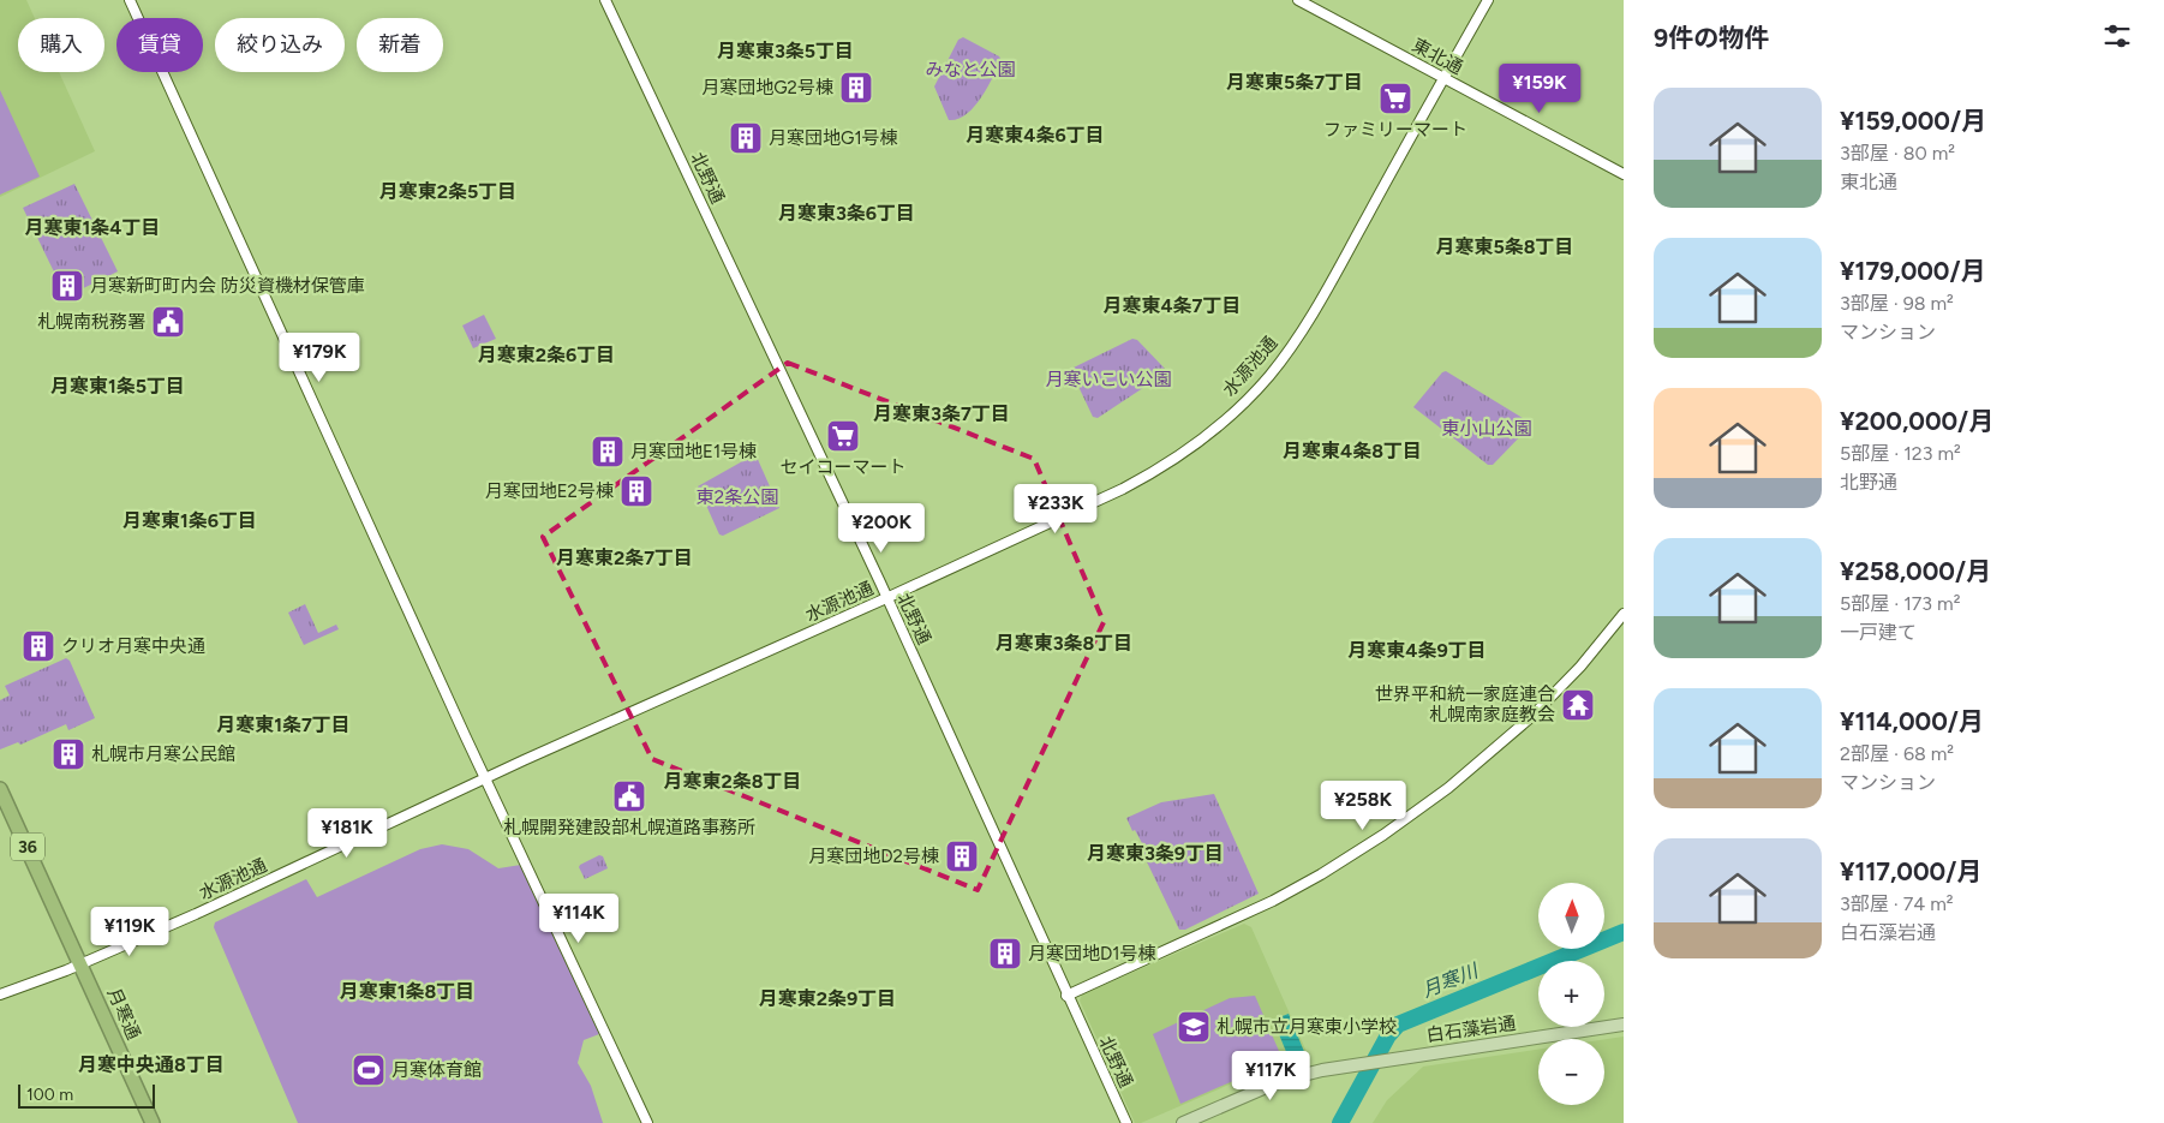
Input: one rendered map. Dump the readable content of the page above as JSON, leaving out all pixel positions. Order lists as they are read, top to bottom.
{
  "streets": {
    "highway": ["36", "月寒通"],
    "main road": ["白石藻岩通"],
    "street": ["東北通", "北野通", "水源池通"]
  },
  "crossings": [
    ["東北通", "水源池通"],
    ["北野通", "水源池通"],
    ["水源池通", "月寒通"]
  ],
  "districts": [
    "月寒東3条5丁目",
    "月寒東5条7丁目",
    "月寒東4条6丁目",
    "月寒東2条5丁目",
    "月寒東3条6丁目",
    "月寒東1条4丁目",
    "月寒東5条8丁目",
    "月寒東4条7丁目",
    "月寒東2条6丁目",
    "月寒東1条5丁目",
    "月寒東3条7丁目",
    "月寒東4条8丁目",
    "月寒東1条6丁目",
    "月寒東2条7丁目",
    "月寒東3条8丁目",
    "月寒東4条9丁目",
    "月寒東1条7丁目",
    "月寒東2条8丁目",
    "月寒東3条9丁目",
    "月寒東1条8丁目",
    "月寒東2条9丁目",
    "月寒中央通8丁目"
  ],
  "water": ["月寒川"],
  "parks": [
    "みなと公園",
    "月寒いこい公園",
    "東小山公園",
    "東2条公園"
  ],
  "places": {
    "building": [
      "月寒団地G2号棟",
      "月寒団地G1号棟",
      "月寒新町町内会 防災資機材保管庫",
      "月寒団地E1号棟",
      "月寒団地E2号棟",
      "クリオ月寒中央通",
      "札幌市月寒公民館",
      "月寒団地D2号棟",
      "月寒団地D1号棟"
    ],
    "supermarket": ["ファミリーマート", "セイコーマート"],
    "public building": ["札幌南税務署", "札幌開発建設部札幌道路事務所"],
    "temple": ["世界平和統一家庭連合 札幌南家庭教会"],
    "school or university": ["札幌市立月寒東小学校"],
    "sports": ["月寒体育館"]
  },
  "scale_bar": "100 m",
  "north": "top",
  "page": {
    "heading": "9件の物件",
    "chip": [
      "購入",
      "賃貸",
      "絞り込み",
      "新着"
    ],
    "price": [
      "¥159K",
      "¥179K",
      "¥233K",
      "¥200K",
      "¥258K",
      "¥181K",
      "¥114K",
      "¥119K",
      "¥117K"
    ],
    "list": [
      {
        "name": "¥159,000/月",
        "note": "3部屋 · 80 m² · 東北通"
      },
      {
        "name": "¥179,000/月",
        "note": "3部屋 · 98 m² · マンション"
      },
      {
        "name": "¥200,000/月",
        "note": "5部屋 · 123 m² · 北野通"
      },
      {
        "name": "¥258,000/月",
        "note": "5部屋 · 173 m² · 一戸建て"
      },
      {
        "name": "¥114,000/月",
        "note": "2部屋 · 68 m² · マンション"
      },
      {
        "name": "¥117,000/月",
        "note": "3部屋 · 74 m² · 白石藻岩通"
      }
    ],
    "map_buttons": ["+", "−"],
    "scale": "100 m"
  }
}
